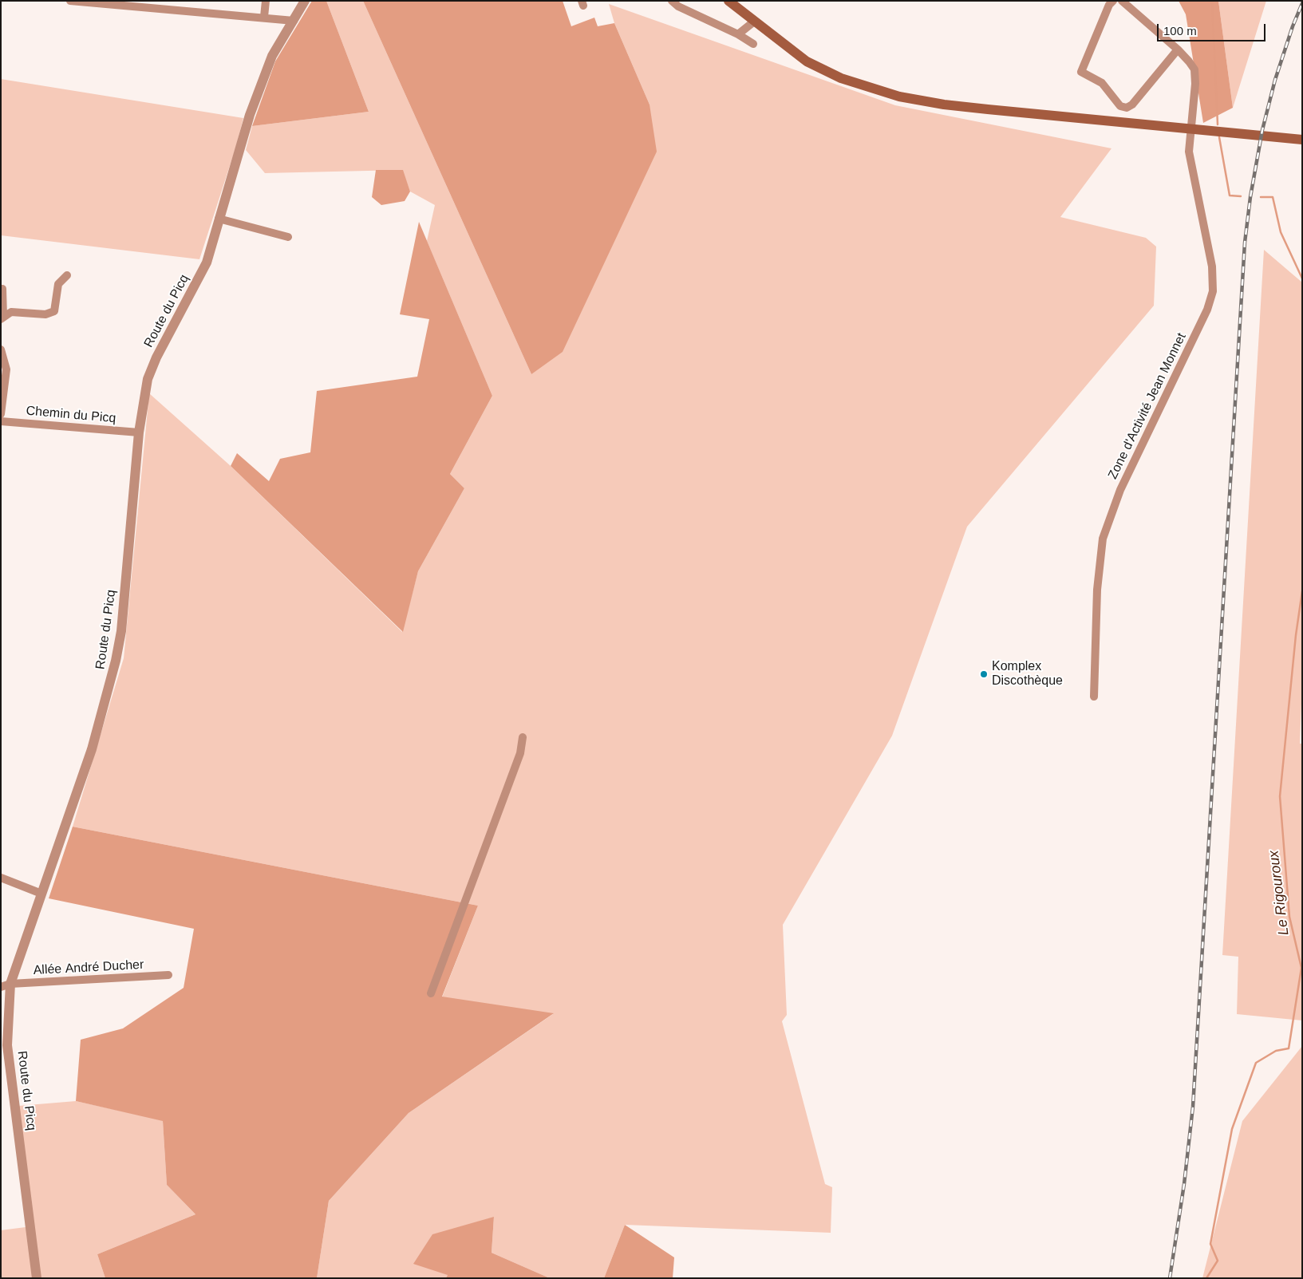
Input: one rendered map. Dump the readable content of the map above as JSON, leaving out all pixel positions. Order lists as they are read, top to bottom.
{
  "streets": {
    "street": [
      "Route du Picq",
      "Zone d'Activité Jean Monnet",
      "Chemin du Picq",
      "Allée André Ducher"
    ]
  },
  "crossings": [
    ["Route du Picq", "Chemin du Picq"],
    ["Route du Picq", "Allée André Ducher"]
  ],
  "water": ["Le Rigouroux"],
  "places": ["Komplex Discothèque"],
  "scale_bar": "100 m"
}
